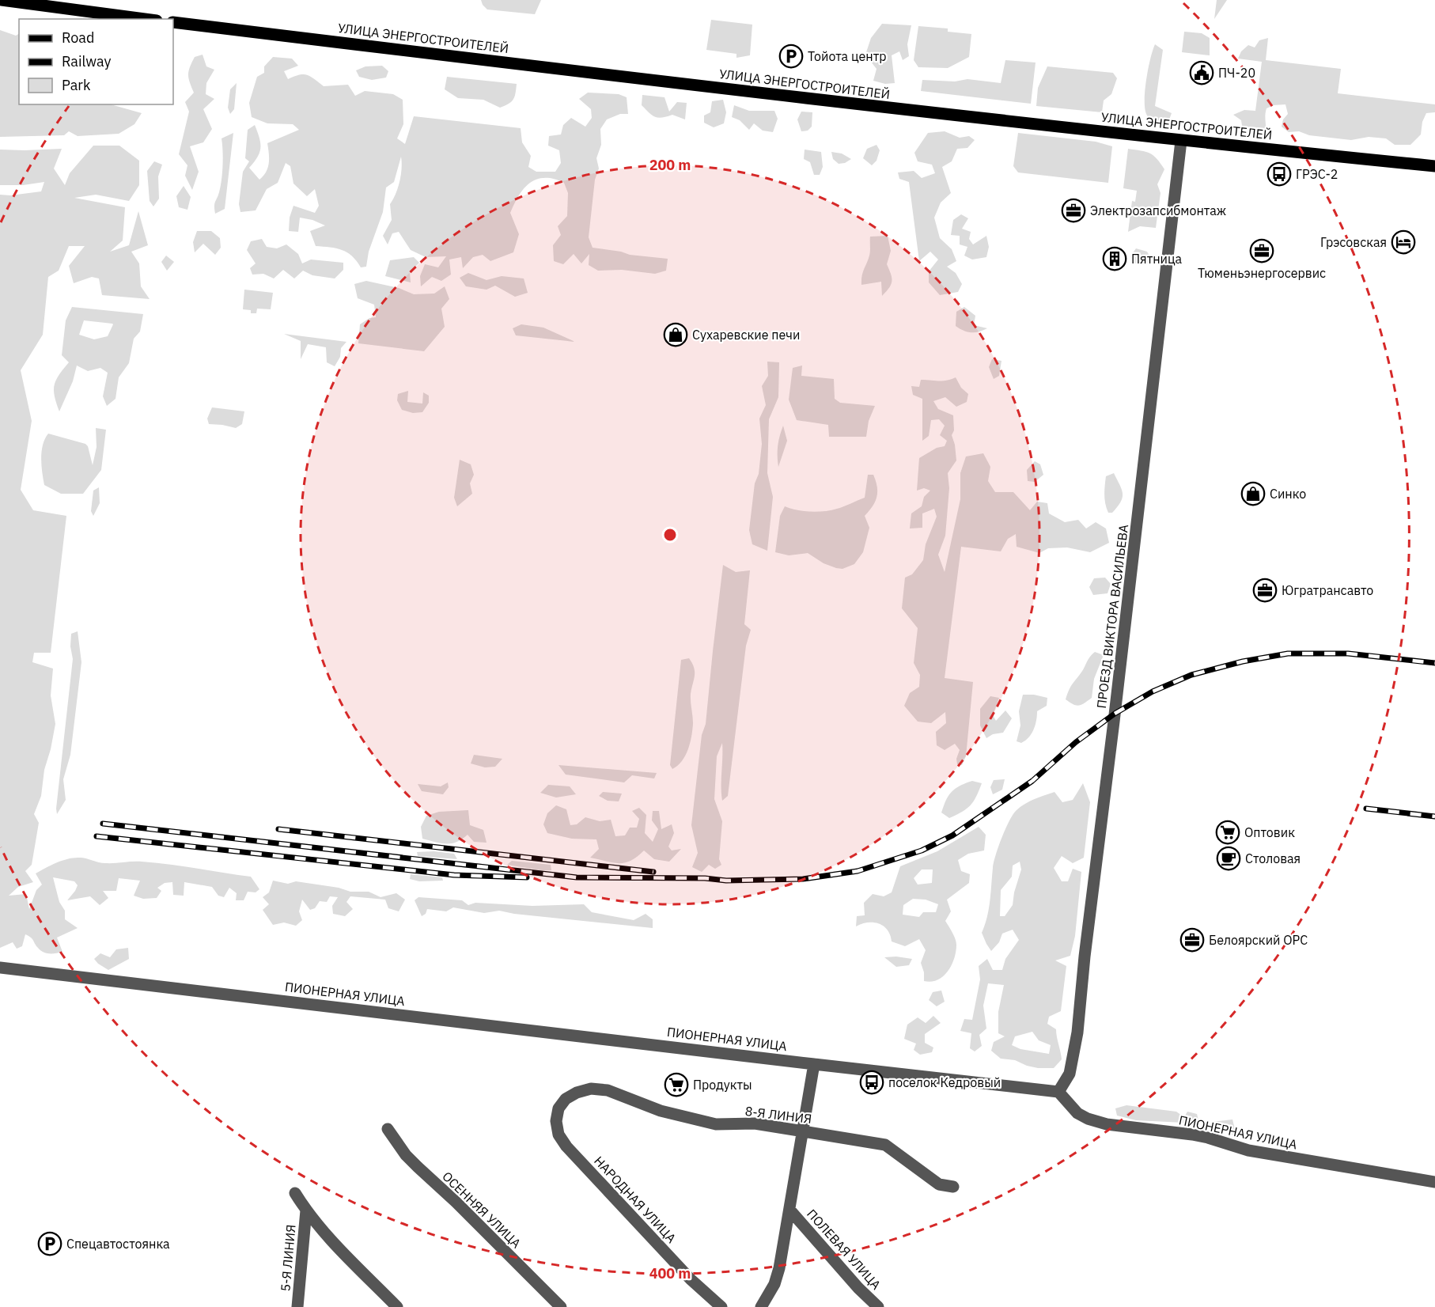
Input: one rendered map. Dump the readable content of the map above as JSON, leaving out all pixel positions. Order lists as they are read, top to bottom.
{
  "streets": {
    "main road": ["УЛИЦА ЭНЕРГОСТРОИТЕЛЕЙ"],
    "street": [
      "ПРОЕЗД ВИКТОРА ВАСИЛЬЕВА",
      "ПИОНЕРНАЯ УЛИЦА",
      "8-Я ЛИНИЯ",
      "НАРОДНАЯ УЛИЦА",
      "ОСЕННЯЯ УЛИЦА",
      "ПОЛЕВАЯ УЛИЦА",
      "5-Я ЛИНИЯ"
    ]
  },
  "crossings": [
    ["УЛИЦА ЭНЕРГОСТРОИТЕЛЕЙ", "ПРОЕЗД ВИКТОРА ВАСИЛЬЕВА"],
    ["ПРОЕЗД ВИКТОРА ВАСИЛЬЕВА", "ПИОНЕРНАЯ УЛИЦА"],
    ["ПИОНЕРНАЯ УЛИЦА", "ПОЛЕВАЯ УЛИЦА"],
    ["8-Я ЛИНИЯ", "НАРОДНАЯ УЛИЦА"],
    ["8-Я ЛИНИЯ", "ПОЛЕВАЯ УЛИЦА"]
  ],
  "places": {
    "parking": ["Тойота центр", "Спецавтостоянка"],
    "public building": ["ПЧ-20"],
    "bus stop": ["ГРЭС-2", "поселок Кедровый"],
    "office": [
      "Электрозапсибмонтаж",
      "Тюменьэнергосервис",
      "Югратрансавто",
      "Белоярский ОРС"
    ],
    "hotel": ["Грэсовская"],
    "building": ["Пятница"],
    "shop": ["Сухаревские печи", "Синко"],
    "supermarket": ["Оптовик", "Продукты"],
    "cafe": ["Столовая"]
  },
  "legend": ["Road", "Railway", "Park"],
  "rings": ["200 m", "400 m"]
}
